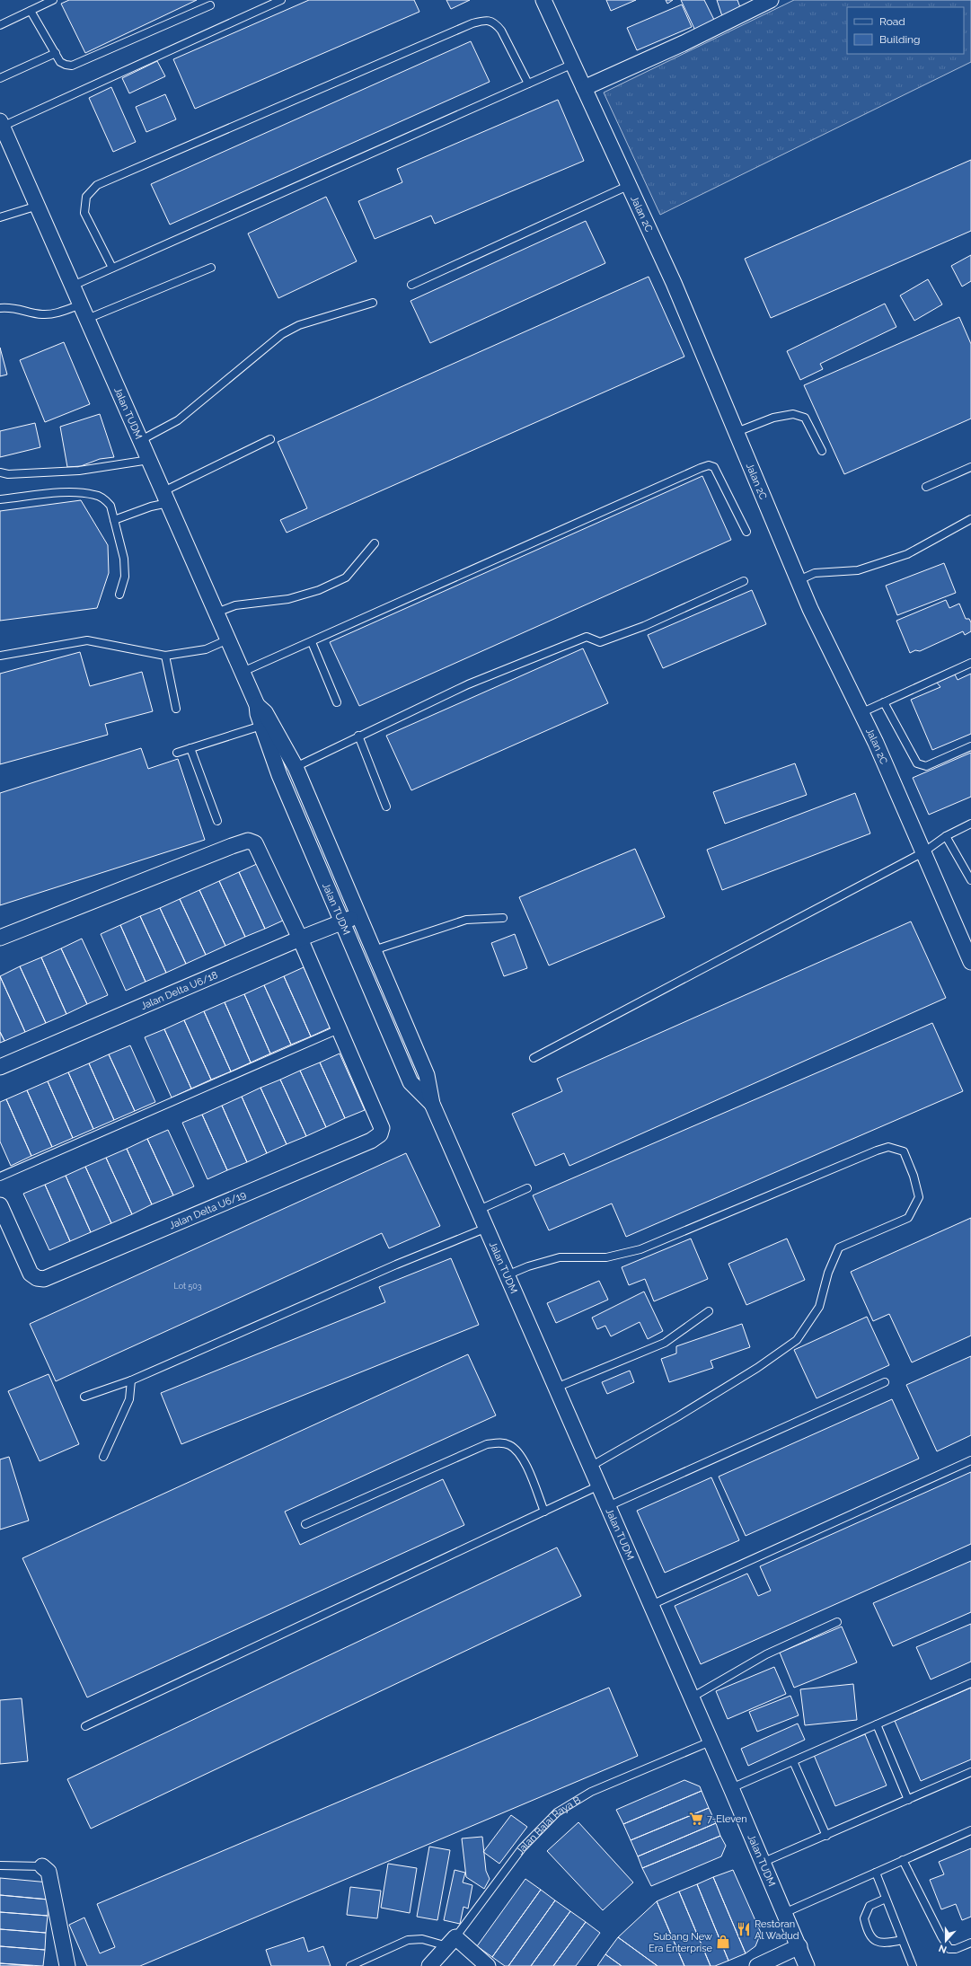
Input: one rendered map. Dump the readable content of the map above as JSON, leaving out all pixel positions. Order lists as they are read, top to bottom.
{
  "streets": {
    "street": [
      "Jalan 2C",
      "Jalan TUDM",
      "Jalan Delta U6/18",
      "Jalan Delta U6/19",
      "Jalan Balai Raya B"
    ]
  },
  "crossings": [
    ["Jalan TUDM", "Jalan Delta U6/18"],
    ["Jalan TUDM", "Jalan Balai Raya B"]
  ],
  "places": {
    "supermarket": ["7-Eleven"],
    "restaurant": ["Restoran Al Wadud"],
    "shop": ["Subang New Era Enterprise"]
  },
  "house_numbers": ["Lot 503"],
  "legend": ["Road", "Building"],
  "north": "bottom"
}
